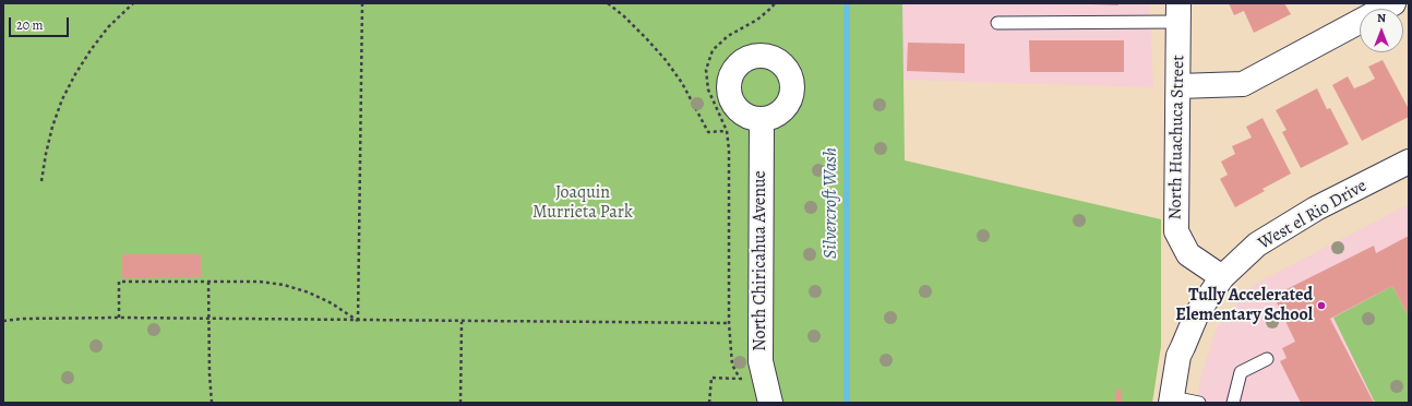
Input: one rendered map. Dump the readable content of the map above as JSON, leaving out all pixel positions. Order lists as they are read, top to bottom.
{
  "streets": {
    "street": ["North Huachuca Street", "West el Rio Drive", "North Chiricahua Avenue"]
  },
  "crossings": [
    ["North Huachuca Street", "West el Rio Drive"]
  ],
  "water": ["Silvercroft Wash"],
  "parks": ["Joaquin Murrieta Park"],
  "places": ["Tully Accelerated Elementary School"],
  "scale_bar": "20 m",
  "north": "top"
}
